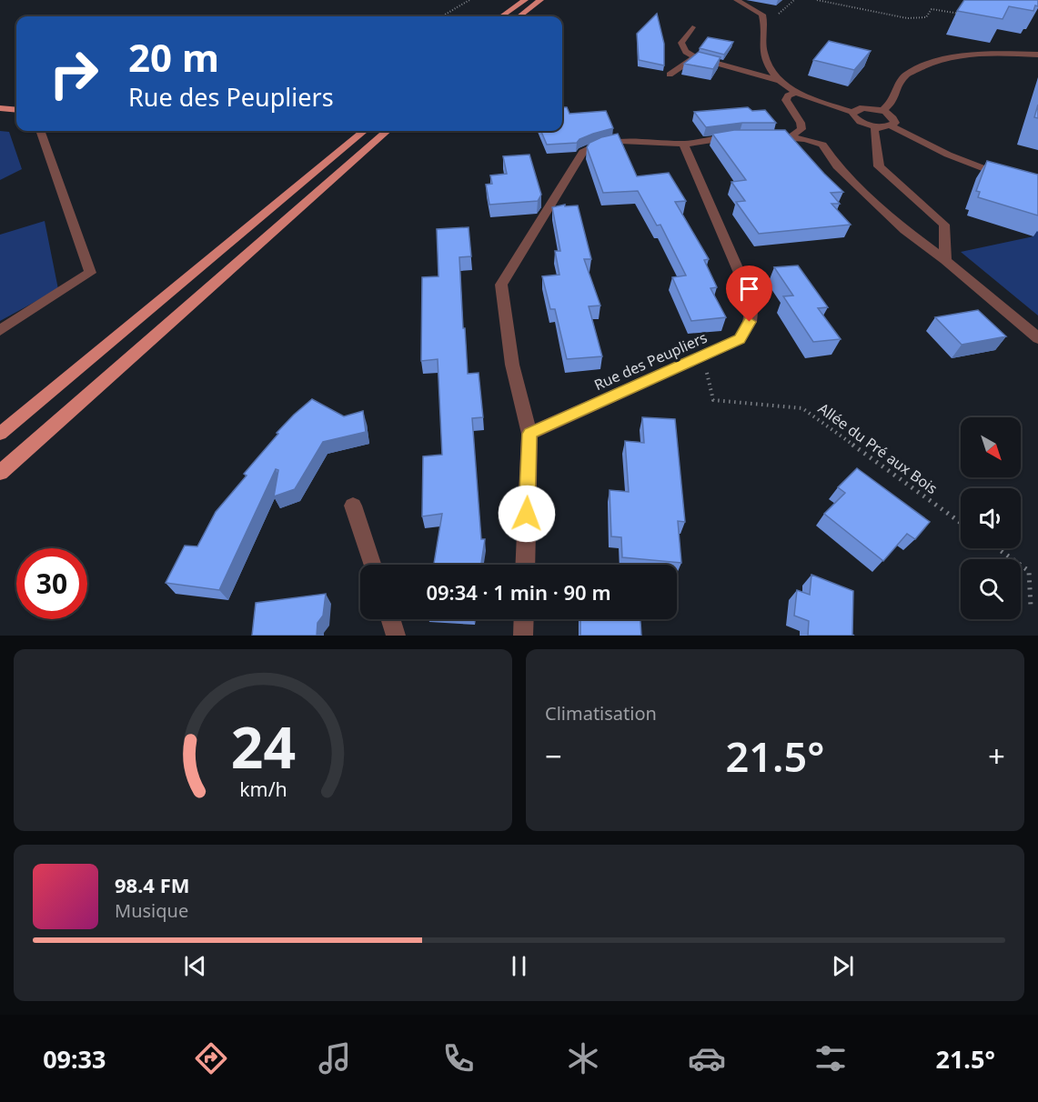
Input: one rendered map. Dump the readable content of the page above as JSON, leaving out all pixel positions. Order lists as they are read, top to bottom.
{
  "streets": {
    "street": ["Rue des Peupliers"],
    "path": ["Allée du Pré aux Bois"]
  },
  "crossings": [
    ["Rue des Peupliers", "Allée du Pré aux Bois"]
  ],
  "north": "bottom right",
  "page": {
    "turn": ["20 m", "Rue des Peupliers"],
    "limit": "30",
    "trip": "09:34 · 1 min · 90 m",
    "tile": "Climatisation",
    "heat": ["−", "21.5°", "+"],
    "song": ["98.4 FM", "Musique"],
    "tabs": ["09:33", "21.5°"],
    "gauge": ["24", "km/h"]
  }
}
